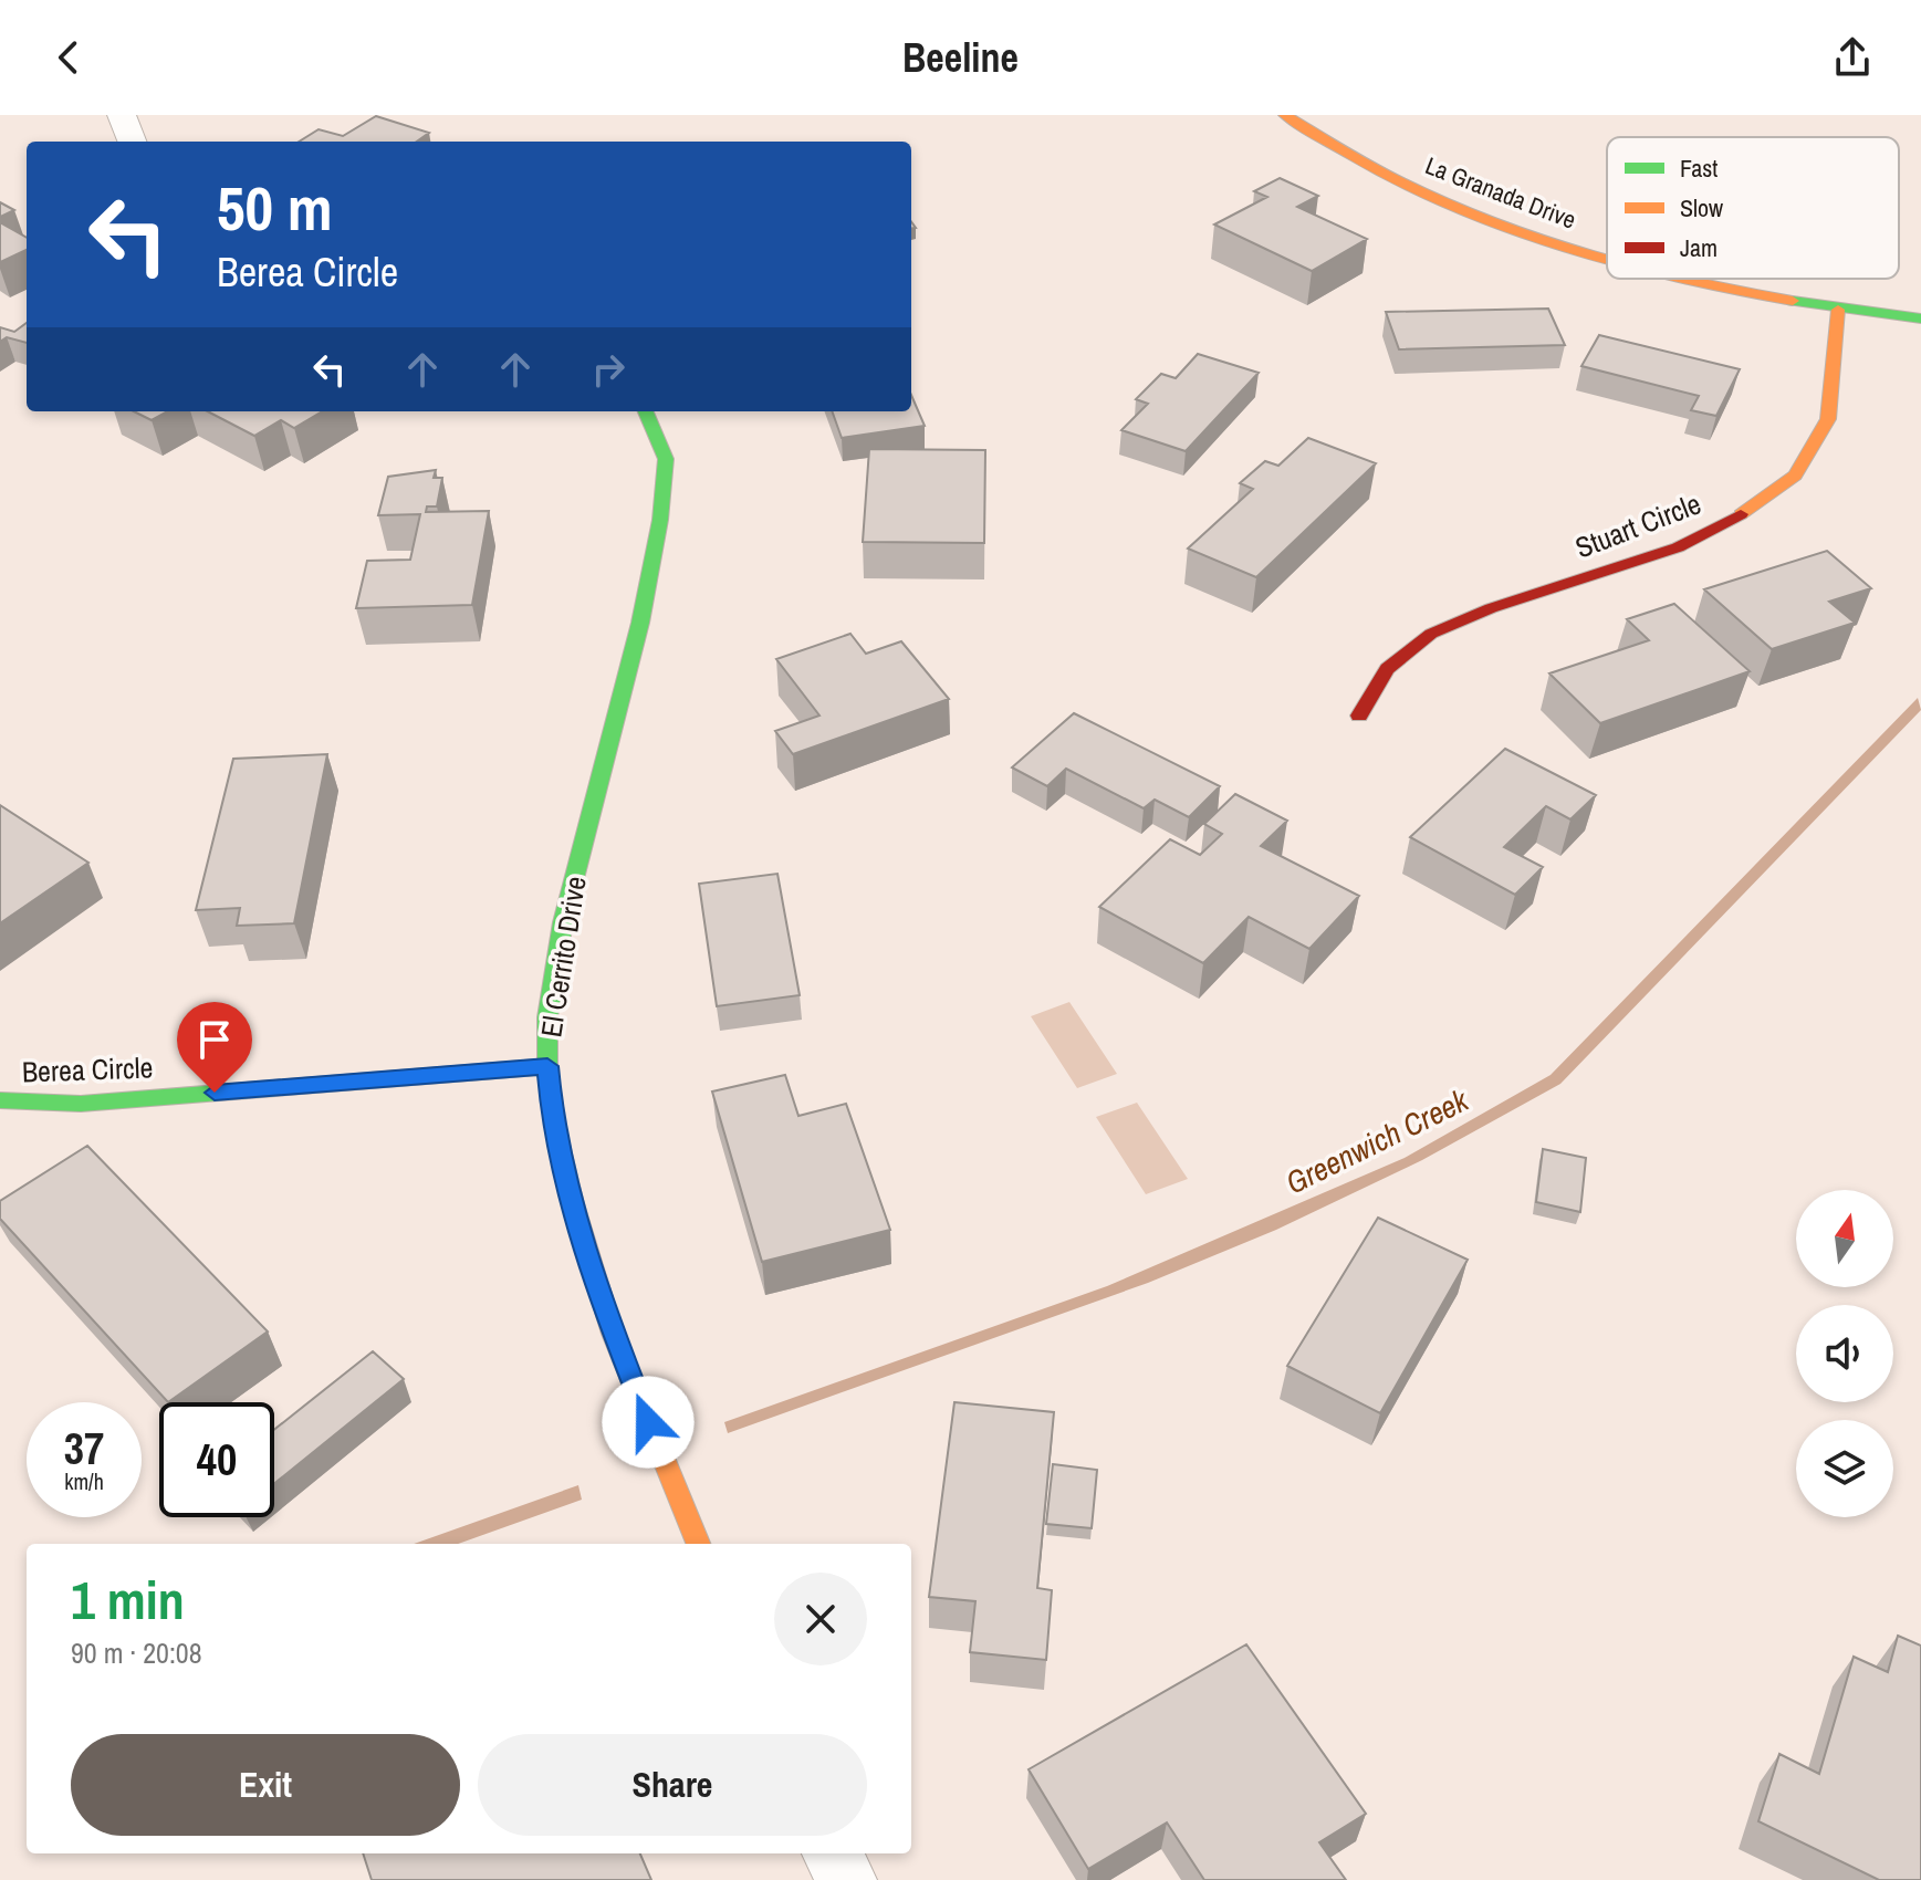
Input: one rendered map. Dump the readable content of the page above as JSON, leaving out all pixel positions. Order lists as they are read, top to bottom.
{
  "streets": {
    "street": [
      "La Granada Drive",
      "Stuart Circle",
      "El Cerrito Drive",
      "Berea Circle"
    ]
  },
  "crossings": [
    ["La Granada Drive", "Stuart Circle"],
    ["El Cerrito Drive", "Berea Circle"]
  ],
  "water": ["Greenwich Creek"],
  "legend": ["Fast", "Slow", "Jam"],
  "north": "top",
  "page": {
    "header": "Beeline",
    "turn": ["50 m", "Berea Circle"],
    "speed": "37 km/h",
    "limit": "40",
    "heading": ["1 min", "90 m · 20:08"],
    "buttons": ["Exit", "Share"]
  }
}
